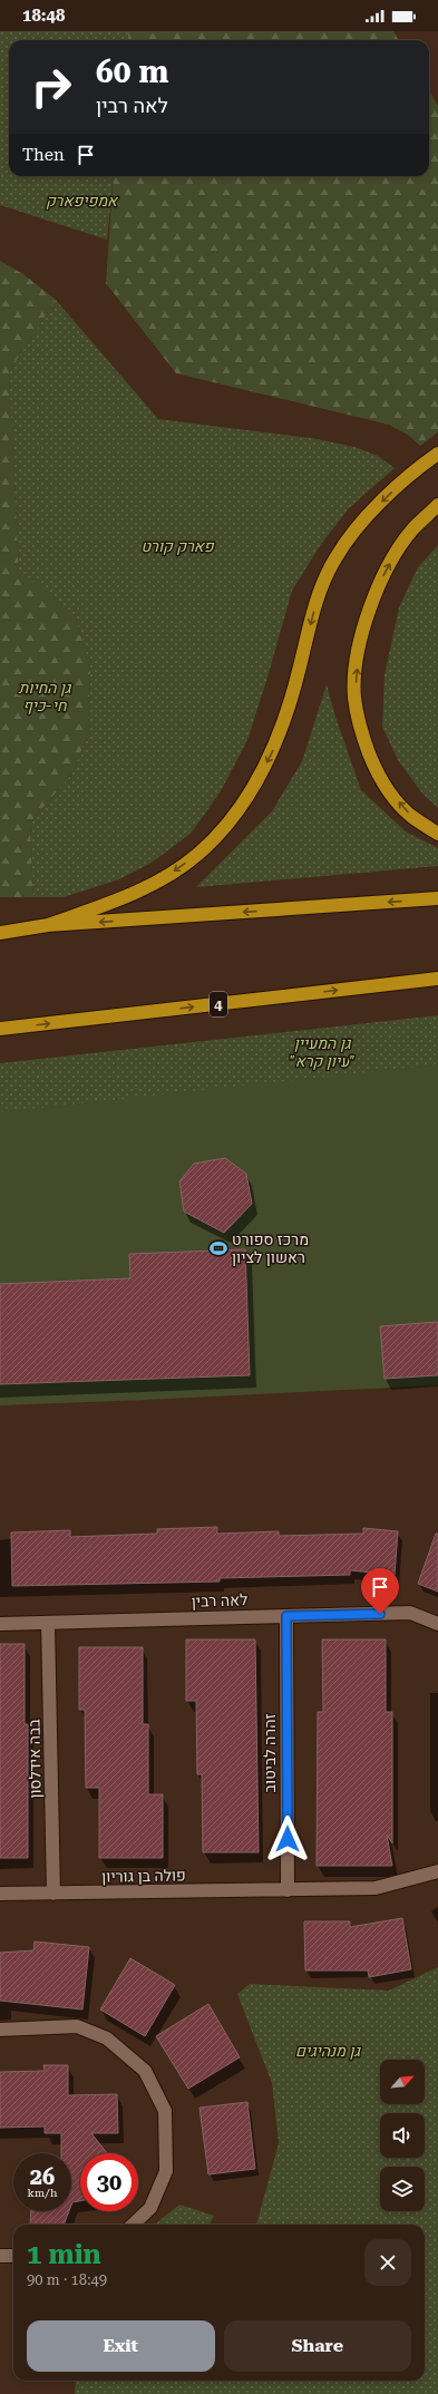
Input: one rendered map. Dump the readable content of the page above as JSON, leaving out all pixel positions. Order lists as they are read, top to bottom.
{
  "streets": {
    "highway": ["4"],
    "street": [
      "לאה רבין",
      "זהרה לביטוב",
      "בבה אידלסון",
      "פולה בן גוריון"
    ]
  },
  "crossings": [
    ["לאה רבין", "זהרה לביטוב"],
    ["לאה רבין", "בבה אידלסון"],
    ["זהרה לביטוב", "פולה בן גוריון"],
    ["בבה אידלסון", "פולה בן גוריון"]
  ],
  "parks": [
    "אמפיפארק",
    "פארק קורט",
    "גן החיות חי-כיף",
    "גן המעיין \"עיון קרא\"",
    "גן מנהיגים"
  ],
  "places": {
    "sports": ["מרכז ספורט ראשון לציון"]
  },
  "north": "top right",
  "page": {
    "status": "18:48",
    "turn": ["60 m", "לאה רבין"],
    "then": "Then",
    "speed": "26 km/h",
    "limit": "30",
    "heading": ["1 min", "90 m · 18:49"],
    "buttons": ["Exit", "Share"]
  }
}
